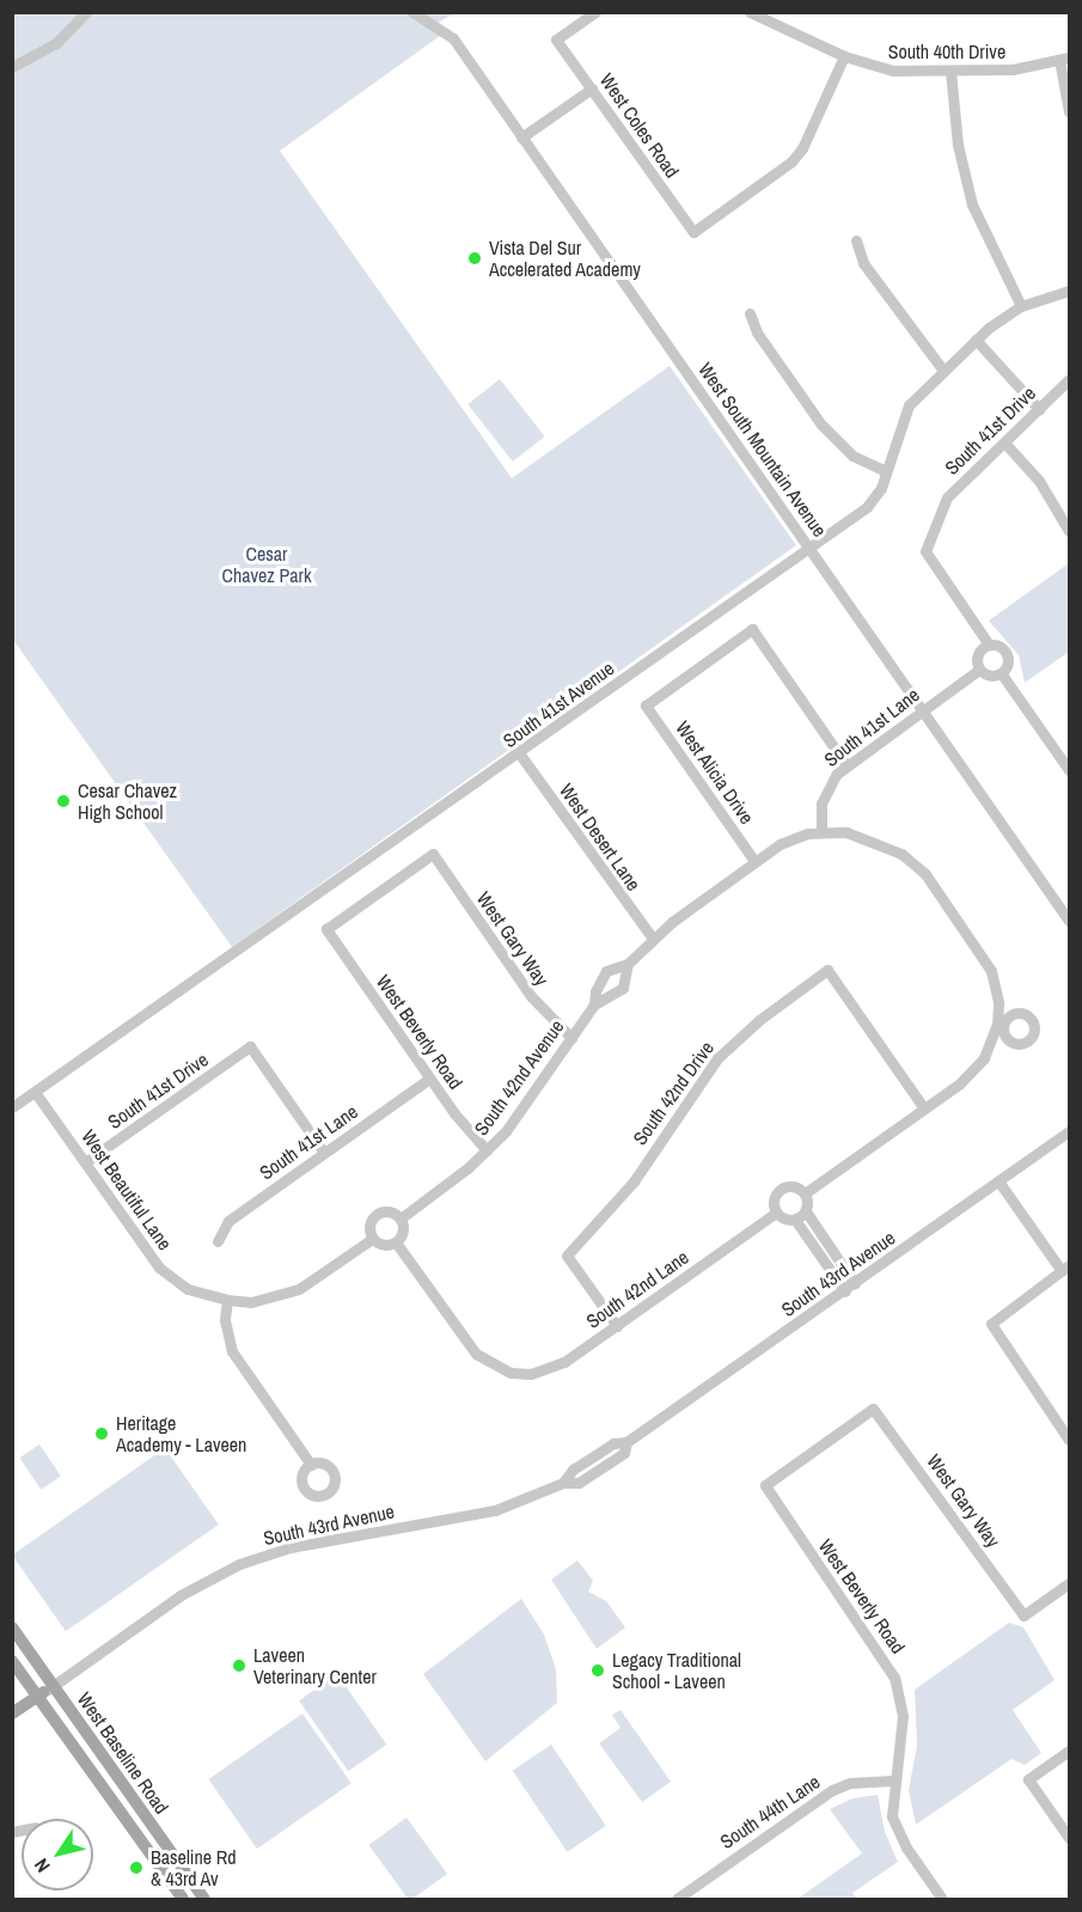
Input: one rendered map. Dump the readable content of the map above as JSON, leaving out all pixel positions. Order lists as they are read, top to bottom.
{
  "streets": {
    "main road": ["South 43rd Avenue", "West Baseline Road"],
    "street": [
      "South 40th Drive",
      "West Coles Road",
      "South 41st Drive",
      "West South Mountain Avenue",
      "South 41st Avenue",
      "South 41st Lane",
      "West Alicia Drive",
      "West Desert Lane",
      "West Gary Way",
      "West Beverly Road",
      "South 42nd Avenue",
      "South 42nd Drive",
      "West Beautiful Lane",
      "South 42nd Lane",
      "South 44th Lane"
    ]
  },
  "crossings": [
    ["South 40th Drive", "West Coles Road"],
    ["South 41st Drive", "South 41st Lane"],
    ["South 41st Drive", "West Beautiful Lane"],
    ["West South Mountain Avenue", "South 41st Avenue"],
    ["West South Mountain Avenue", "South 41st Lane"],
    ["South 41st Avenue", "West Desert Lane"],
    ["South 41st Avenue", "West Beautiful Lane"],
    ["South 41st Lane", "West Alicia Drive"],
    ["South 41st Lane", "West Beverly Road"],
    ["South 41st Lane", "South 42nd Avenue"],
    ["West Alicia Drive", "South 42nd Avenue"],
    ["West Desert Lane", "South 42nd Avenue"],
    ["West Gary Way", "West Beverly Road"],
    ["West Gary Way", "South 42nd Avenue"],
    ["West Beverly Road", "South 42nd Avenue"],
    ["West Beverly Road", "South 44th Lane"],
    ["South 42nd Avenue", "South 42nd Lane"],
    ["South 42nd Drive", "South 42nd Lane"],
    ["South 43rd Avenue", "West Baseline Road"]
  ],
  "parks": ["Cesar Chavez Park"],
  "places": [
    "Vista Del Sur Accelerated Academy",
    "Cesar Chavez High School",
    "Heritage Academy - Laveen",
    "Laveen Veterinary Center",
    "Legacy Traditional School - Laveen",
    "Baseline Rd & 43rd Av"
  ],
  "north": "bottom left"
}
